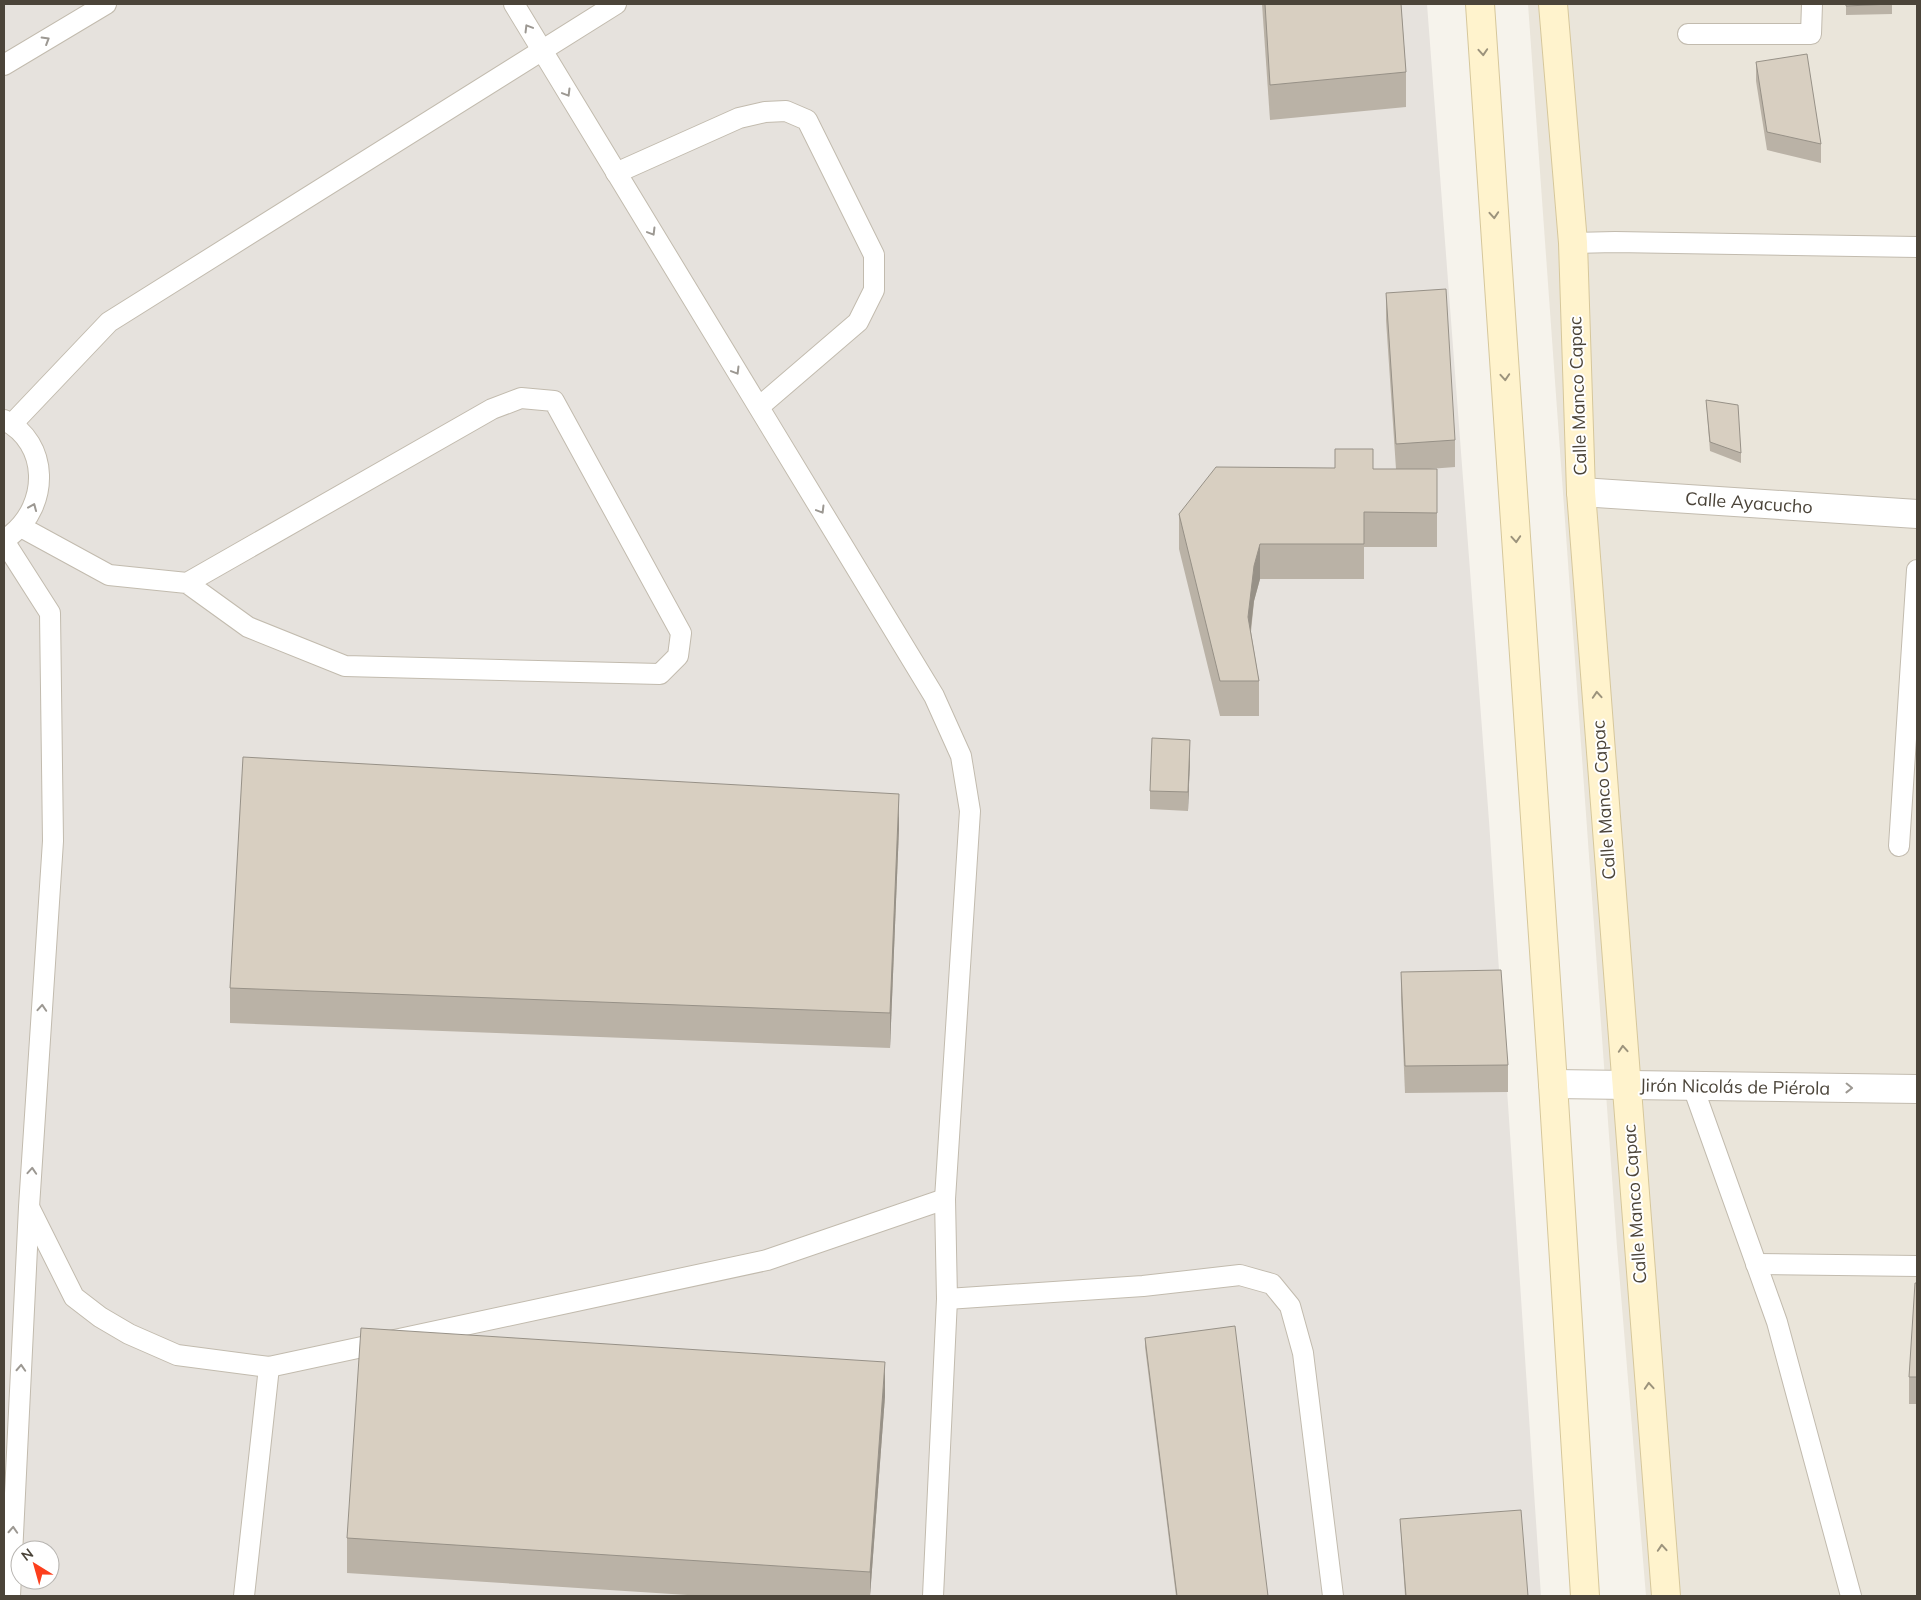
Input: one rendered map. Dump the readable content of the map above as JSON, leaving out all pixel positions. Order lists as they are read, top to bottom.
{
  "streets": {
    "main road": ["Calle Manco Capac"],
    "street": ["Calle Ayacucho", "Jirón Nicolás de Piérola"]
  },
  "crossings": [
    ["Calle Manco Capac", "Calle Ayacucho"],
    ["Calle Manco Capac", "Jirón Nicolás de Piérola"]
  ],
  "one_way": ["Jirón Nicolás de Piérola"],
  "north": "top left"
}
